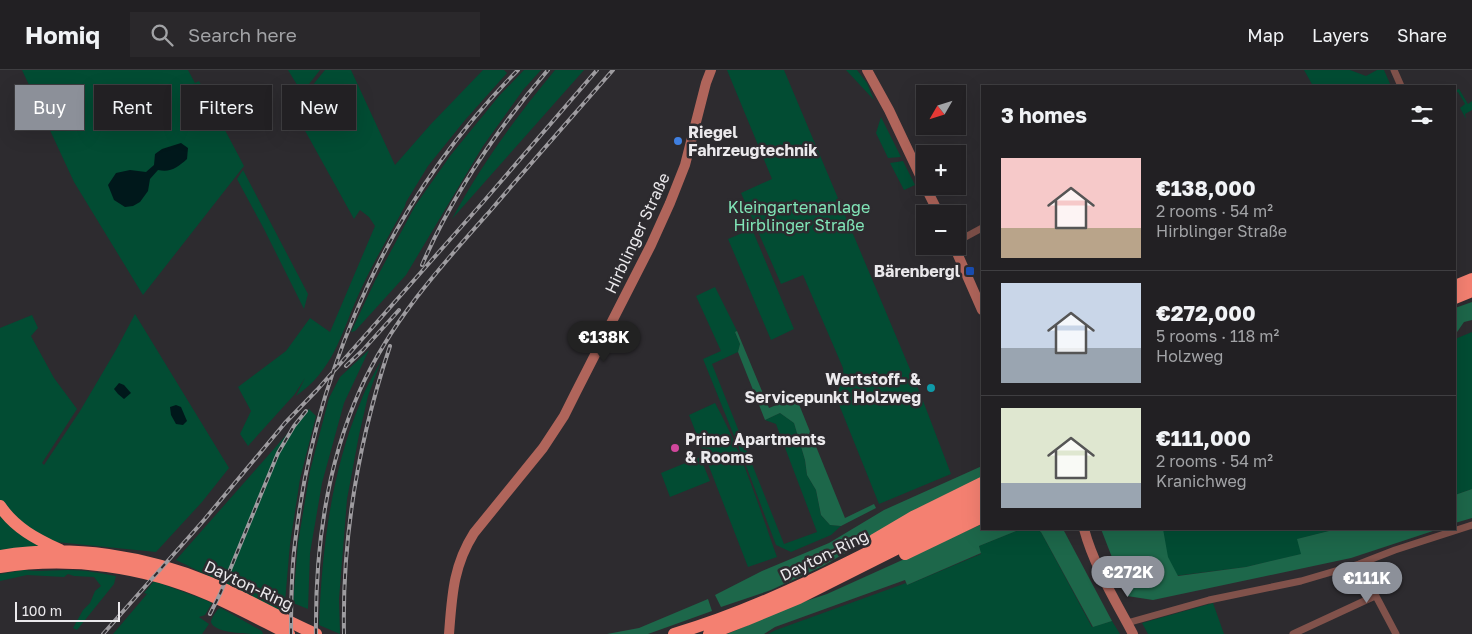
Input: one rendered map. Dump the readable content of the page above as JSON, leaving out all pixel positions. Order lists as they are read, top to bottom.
{
  "streets": {
    "highway": ["Dayton-Ring"],
    "street": ["Hirblinger Straße"]
  },
  "parks": ["Kleingartenanlage Hirblinger Straße"],
  "places": {
    "other": ["Riegel Fahrzeugtechnik", "Wertstoff- & Servicepunkt Holzweg", "Prime Apartments & Rooms"],
    "transit": ["Bärenbergl"]
  },
  "scale_bar": "100 m",
  "north": "bottom left",
  "page": {
    "header": "Homiq",
    "search": "Search here",
    "nav": ["Map", "Layers", "Share"],
    "map_buttons": ["+", "−"],
    "chip": [
      "Buy",
      "Rent",
      "Filters",
      "New"
    ],
    "heading": "3 homes",
    "list": [
      {
        "name": "€138,000",
        "note": "2 rooms · 54 m² · Hirblinger Straße"
      },
      {
        "name": "€272,000",
        "note": "5 rooms · 118 m² · Holzweg"
      },
      {
        "name": "€111,000",
        "note": "2 rooms · 54 m² · Kranichweg"
      }
    ],
    "price": ["€138K", "€272K", "€111K"],
    "scale": "100 m"
  }
}
